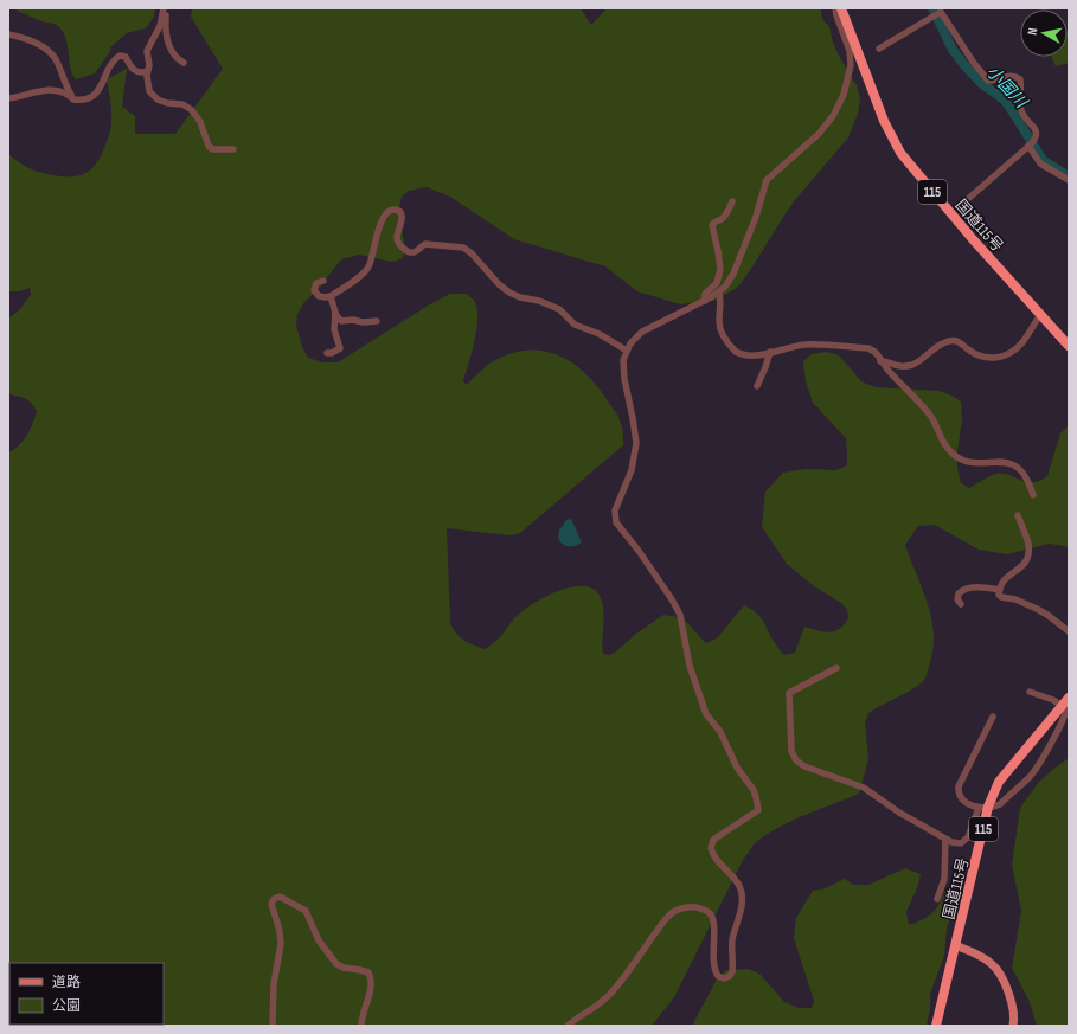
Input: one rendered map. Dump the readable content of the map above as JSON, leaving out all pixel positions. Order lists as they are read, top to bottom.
{
  "streets": {
    "highway": ["115", "国道115号"]
  },
  "water": ["小国川"],
  "legend": ["道路", "公園"],
  "north": "left"
}
